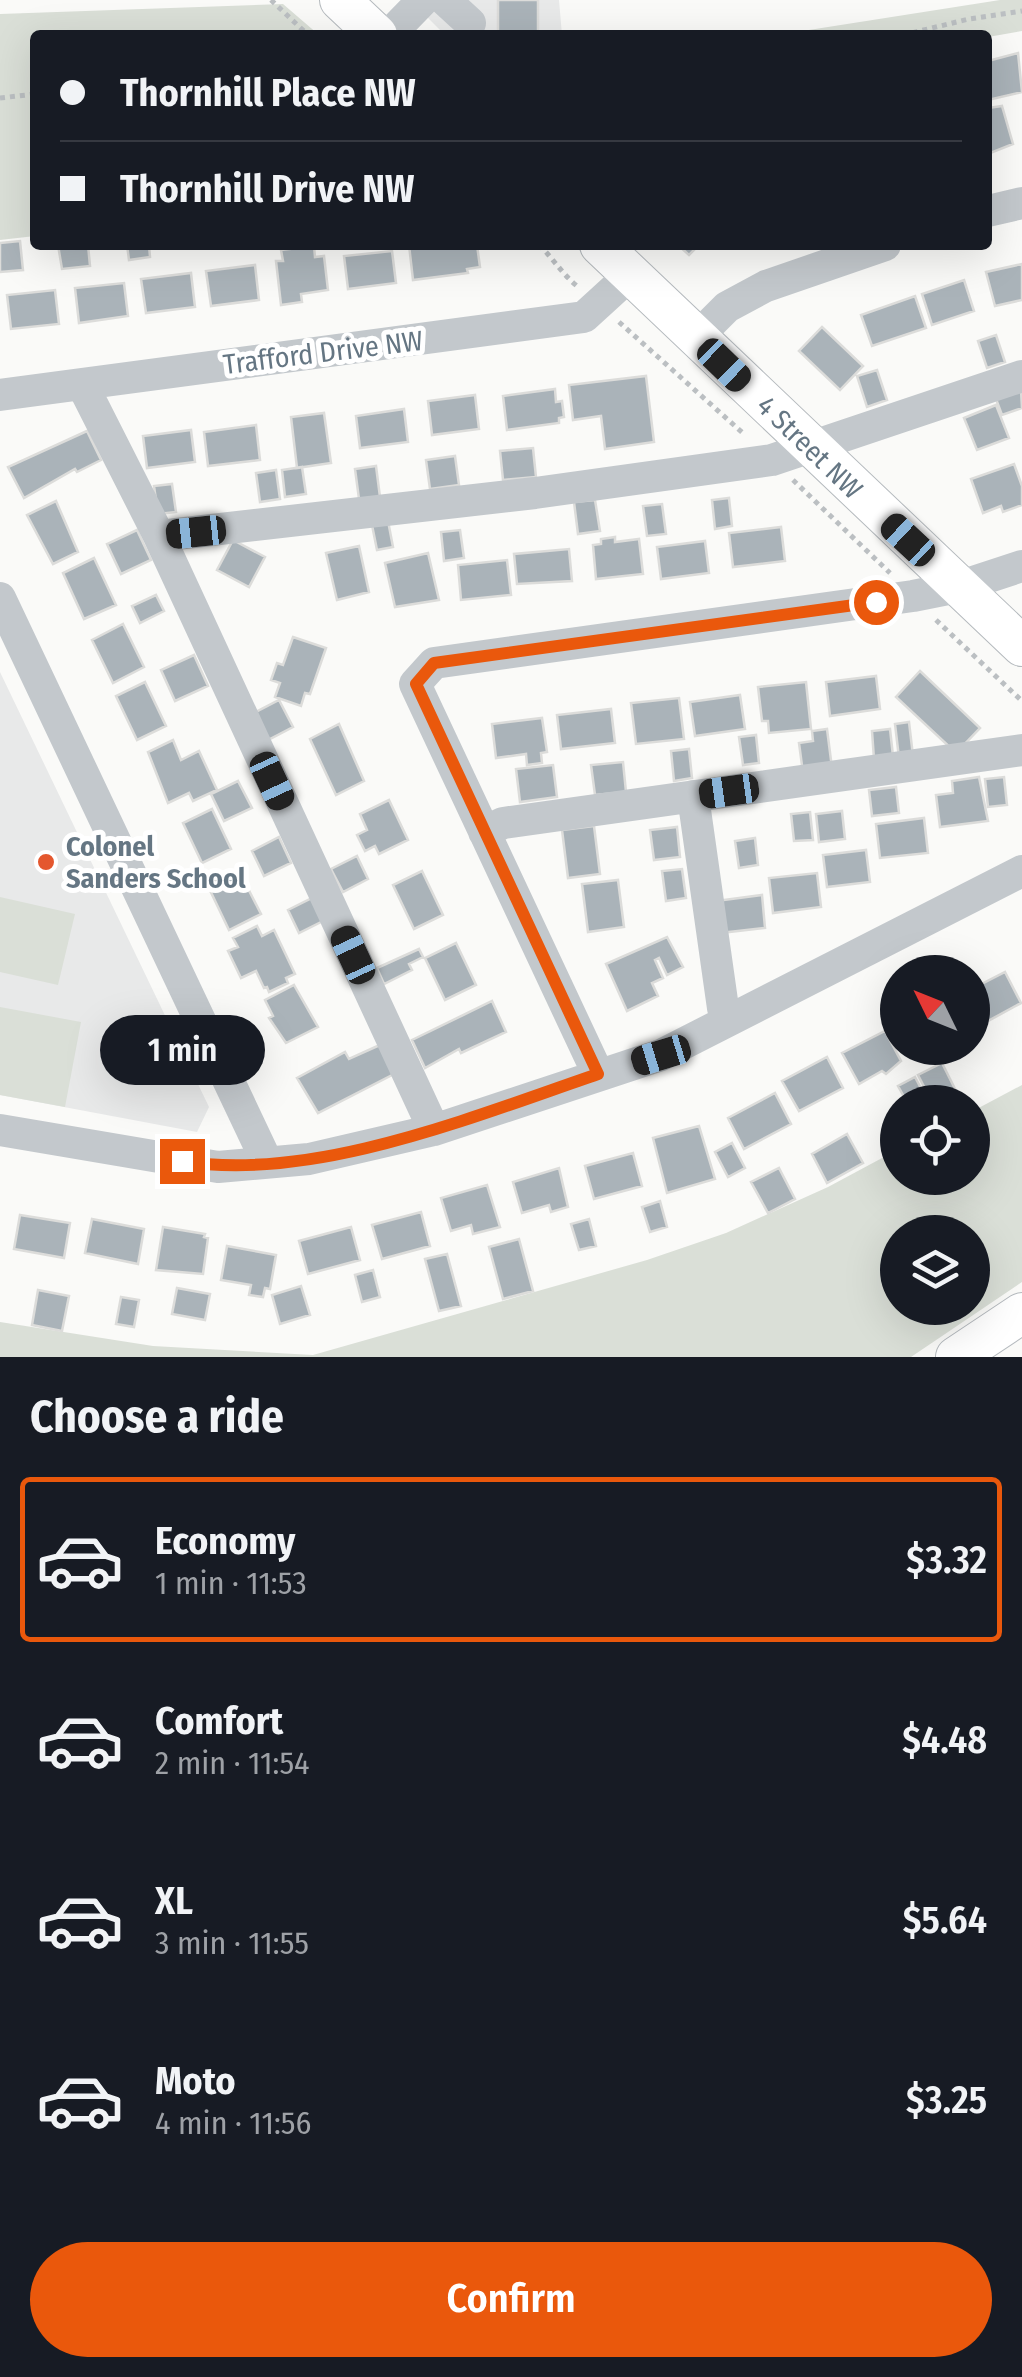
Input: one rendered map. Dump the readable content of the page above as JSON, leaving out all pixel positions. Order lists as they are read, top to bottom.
{
  "streets": {
    "main road": ["4 Street NW"],
    "street": ["Trafford Drive NW"]
  },
  "crossings": [
    ["Trafford Drive NW", "4 Street NW"]
  ],
  "places": ["Colonel Sanders School"],
  "north": "top left",
  "page": {
    "banner": ["Thornhill Place NW", "Thornhill Drive NW"],
    "bubble": "1 min",
    "heading": "Choose a ride",
    "list": [
      {
        "name": "Economy",
        "note": "1 min · 11:53",
        "value": "$3.32"
      },
      {
        "name": "Comfort",
        "note": "2 min · 11:54",
        "value": "$4.48"
      },
      {
        "name": "XL",
        "note": "3 min · 11:55",
        "value": "$5.64"
      },
      {
        "name": "Moto",
        "note": "4 min · 11:56",
        "value": "$3.25"
      }
    ],
    "buttons": "Confirm"
  }
}
